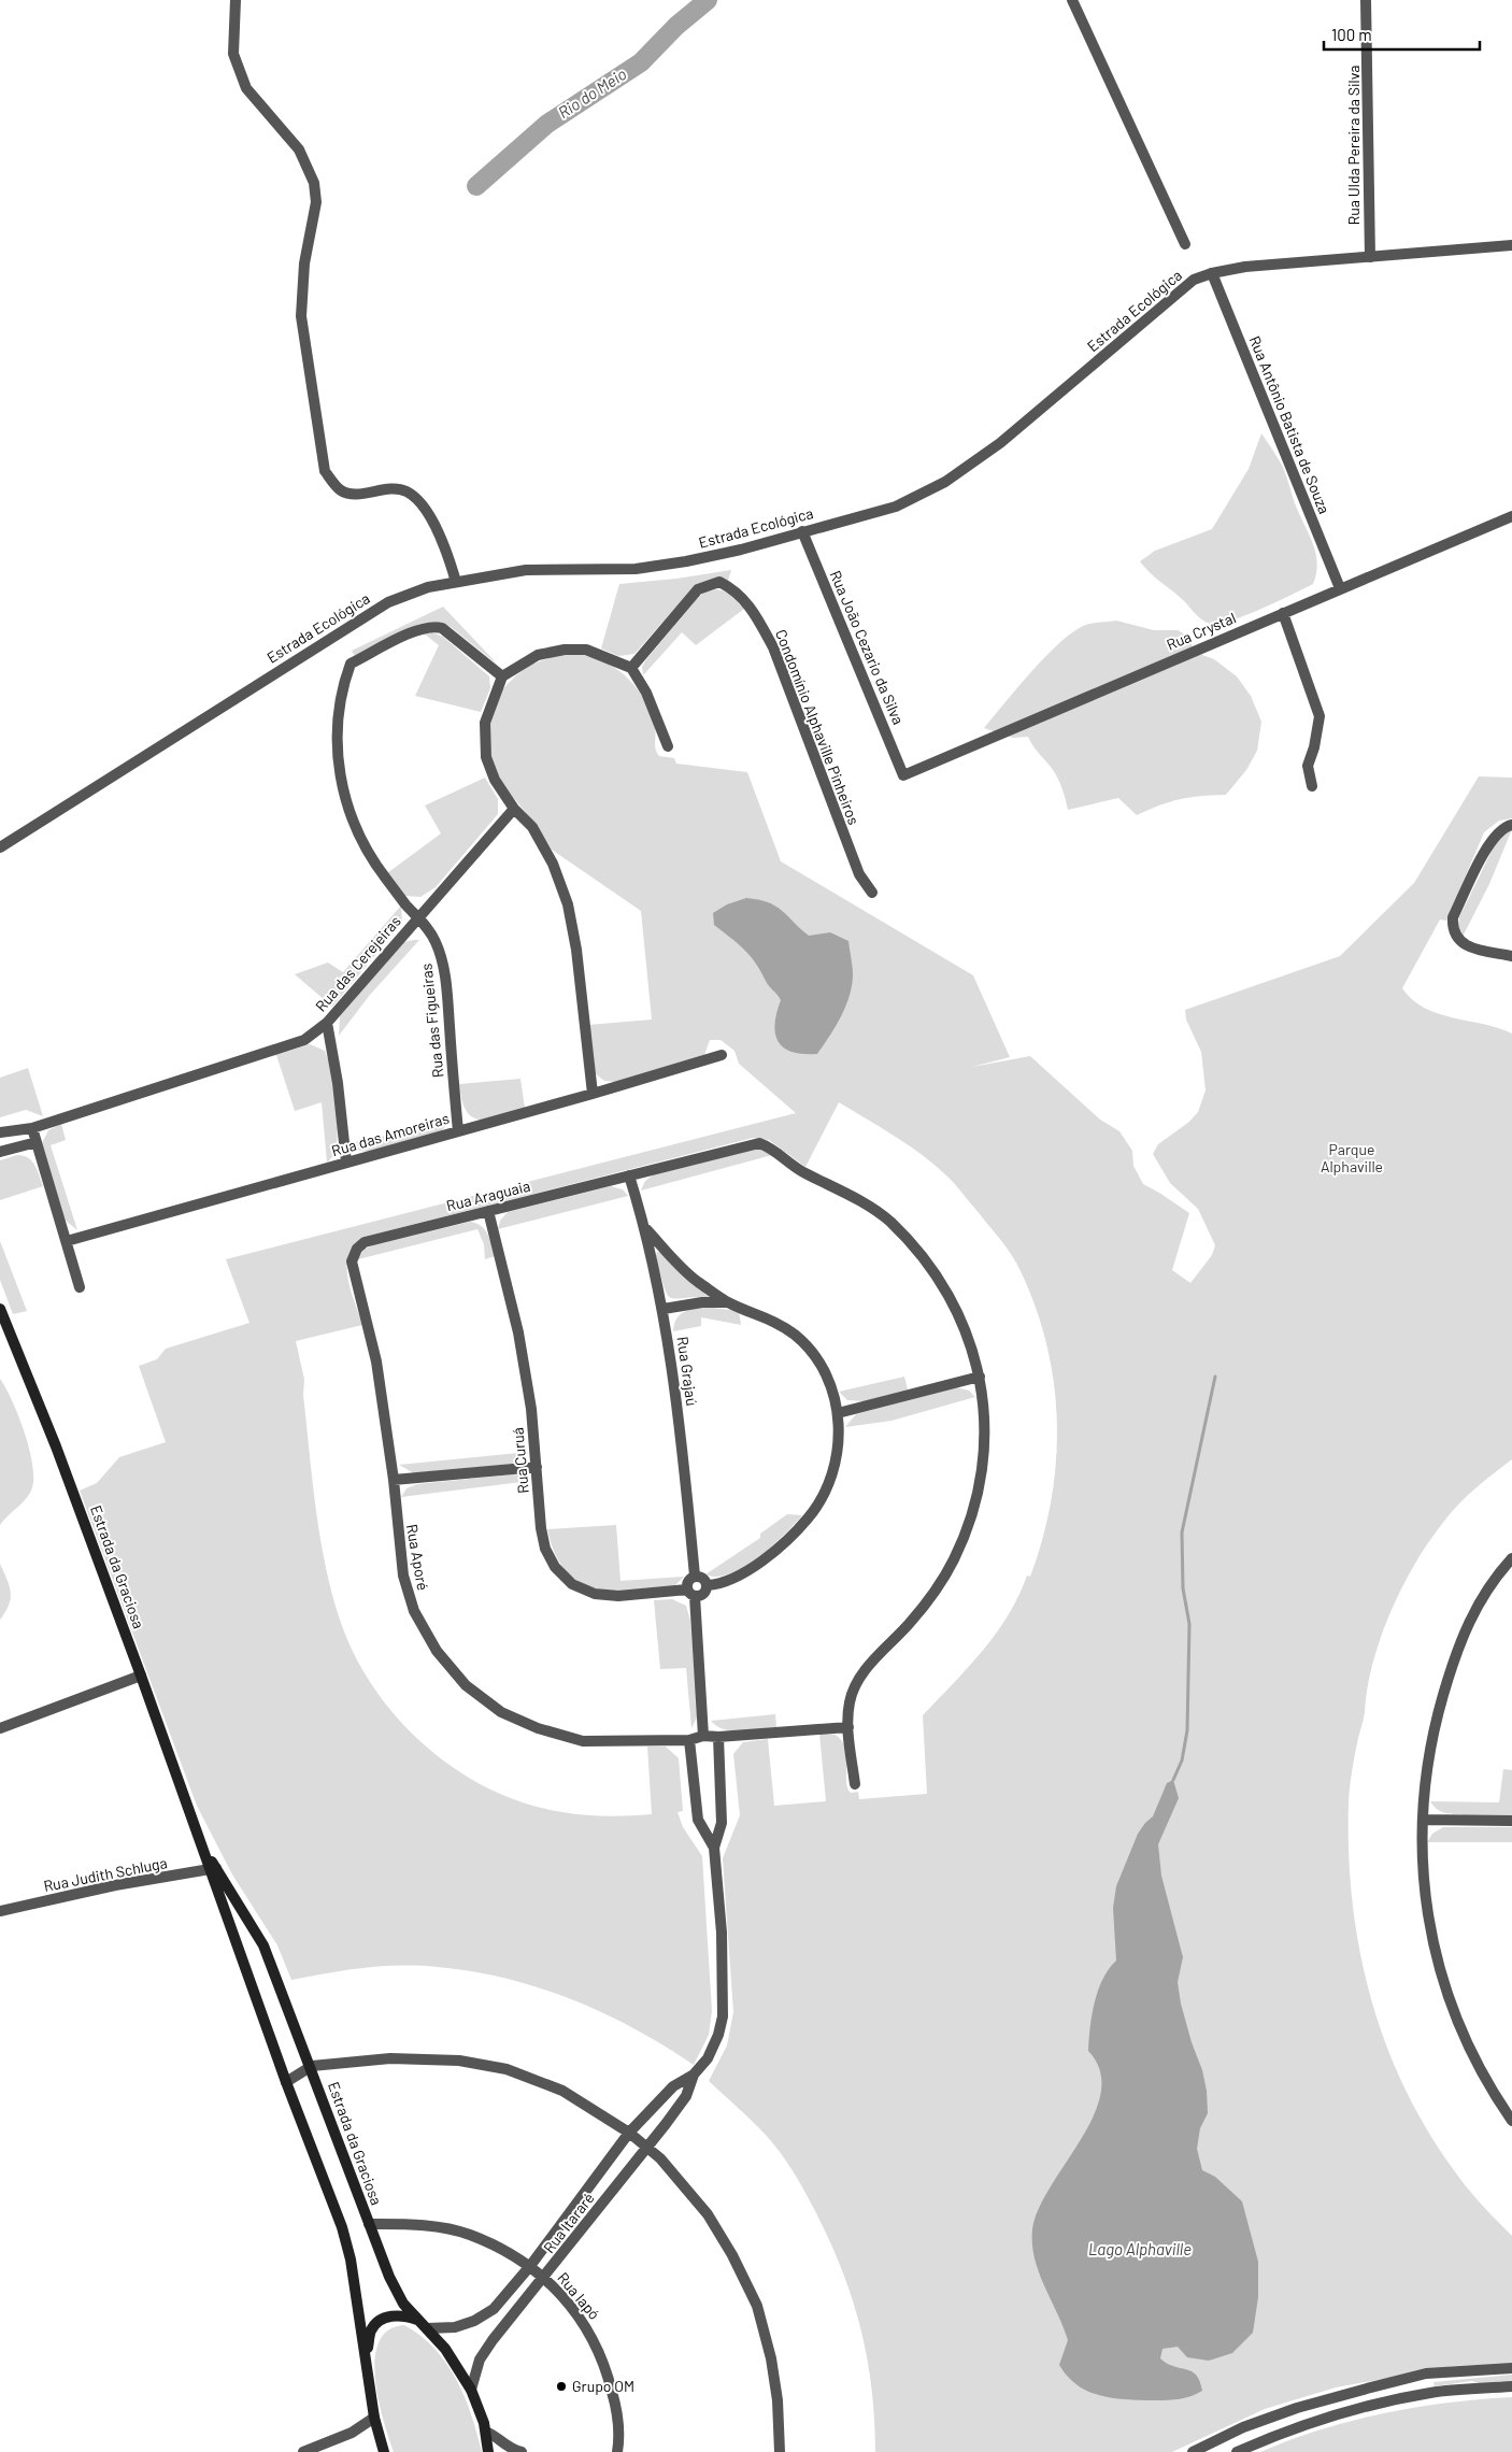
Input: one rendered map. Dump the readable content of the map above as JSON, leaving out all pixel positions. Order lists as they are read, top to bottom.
{
  "streets": {
    "main road": ["Estrada da Graciosa"],
    "street": [
      "Rua Ulda Pereira da Silva",
      "Estrada Ecológica",
      "Rua Antônio Batista de Souza",
      "Rua Crystal",
      "Rua João Cezario da Silva",
      "Condomínio Alphaville Pinheiros",
      "Rua das Cerejeiras",
      "Rua das Figueiras",
      "Rua das Amoreiras",
      "Rua Araguaia",
      "Rua Grajaú",
      "Rua Curuá",
      "Rua Aporé",
      "Rua Judith Schluga",
      "Rua Itararé",
      "Rua Iapó"
    ]
  },
  "crossings": [
    ["Rua Ulda Pereira da Silva", "Estrada Ecológica"],
    ["Estrada Ecológica", "Rua Antônio Batista de Souza"],
    ["Estrada Ecológica", "Rua João Cezario da Silva"],
    ["Rua Antônio Batista de Souza", "Rua Crystal"],
    ["Rua Crystal", "Rua João Cezario da Silva"],
    ["Rua das Cerejeiras", "Rua das Figueiras"],
    ["Rua das Figueiras", "Rua das Amoreiras"],
    ["Rua Araguaia", "Rua Grajaú"],
    ["Rua Araguaia", "Rua Curuá"],
    ["Rua Araguaia", "Rua Aporé"],
    ["Rua Grajaú", "Rua Curuá"],
    ["Estrada da Graciosa", "Rua Judith Schluga"],
    ["Estrada da Graciosa", "Rua Itararé"],
    ["Estrada da Graciosa", "Rua Iapó"],
    ["Rua Itararé", "Rua Iapó"]
  ],
  "water": ["Rio do Meio", "Lago Alphaville"],
  "parks": ["Parque Alphaville"],
  "places": ["Grupo OM"],
  "scale_bar": "100 m"
}
